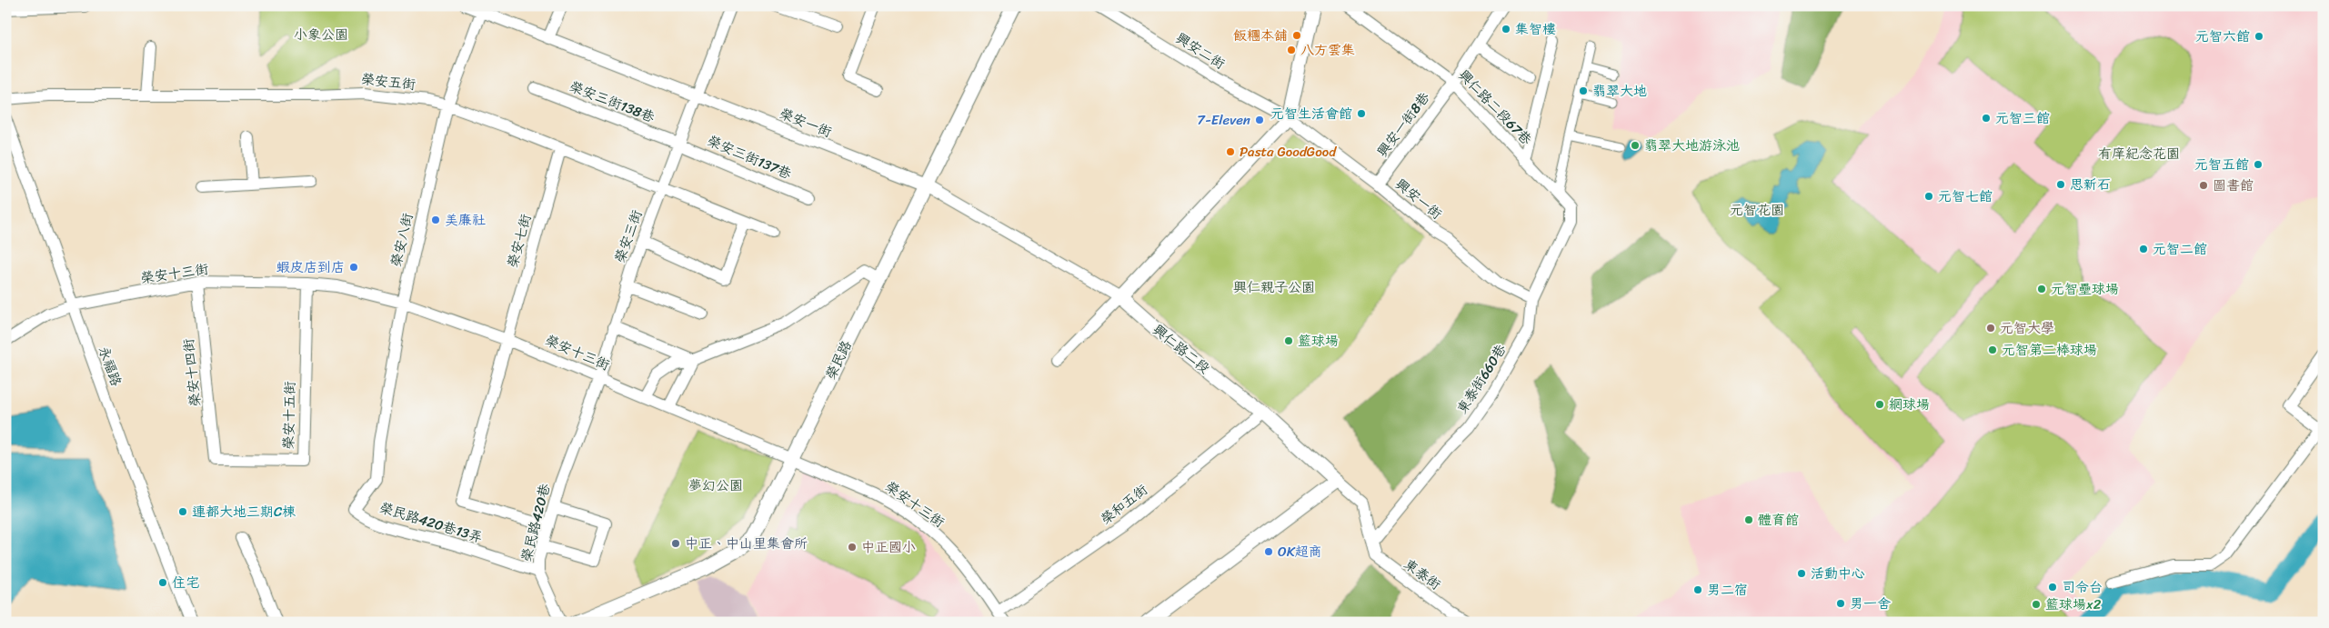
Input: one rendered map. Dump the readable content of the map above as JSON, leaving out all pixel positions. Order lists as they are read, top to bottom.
{
  "streets": {
    "street": [
      "興安二街",
      "榮安五街",
      "榮安三街138巷",
      "興仁路二段67巷",
      "榮安一街",
      "興安一街8巷",
      "榮安三街137巷",
      "興安一街",
      "榮安三街",
      "榮安八街",
      "榮安七街",
      "榮安十三街",
      "興仁路二段",
      "榮民路",
      "永福路",
      "榮安十四街",
      "東泰街660巷",
      "榮安十五街",
      "榮和五街",
      "榮民路420巷13弄",
      "榮民路420巷",
      "東泰街"
    ]
  },
  "crossings": [
    ["興安二街", "興安一街"],
    ["榮安五街", "榮安三街"],
    ["榮安五街", "榮安八街"],
    ["榮安五街", "榮安七街"],
    ["榮安三街138巷", "榮安三街137巷"],
    ["榮安三街138巷", "榮安三街"],
    ["興仁路二段67巷", "興安一街8巷"],
    ["興仁路二段67巷", "東泰街660巷"],
    ["榮安一街", "榮安三街"],
    ["榮安一街", "榮安八街"],
    ["榮安一街", "興仁路二段"],
    ["榮安一街", "榮民路"],
    ["興安一街8巷", "興安一街"],
    ["榮安三街137巷", "榮安三街"],
    ["興安一街", "東泰街660巷"],
    ["榮安三街", "榮安十三街"],
    ["榮安三街", "榮民路420巷"],
    ["榮安八街", "榮安十三街"],
    ["榮安八街", "榮民路420巷13弄"],
    ["榮安七街", "榮安十三街"],
    ["榮安七街", "榮民路420巷"],
    ["榮安十三街", "榮民路"],
    ["榮安十三街", "永福路"],
    ["榮安十三街", "榮安十四街"],
    ["榮安十三街", "榮安十五街"],
    ["榮安十三街", "榮和五街"],
    ["興仁路二段", "榮和五街"],
    ["興仁路二段", "東泰街"],
    ["榮安十四街", "榮安十五街"],
    ["東泰街660巷", "東泰街"],
    ["榮民路420巷13弄", "榮民路420巷"]
  ],
  "parks": [
    "小象公園",
    "有庠紀念花園",
    "元智花園",
    "興仁親子公園",
    "夢幻公園"
  ],
  "places": [
    "集智樓",
    "飯糰本舖",
    "元智六館",
    "八方雲集",
    "翡翠大地",
    "元智生活會館",
    "元智三館",
    "7-Eleven",
    "翡翠大地游泳池",
    "Pasta GoodGood",
    "元智五館",
    "思新石",
    "圖書館",
    "元智七館",
    "美廉社",
    "元智二館",
    "蝦皮店到店",
    "元智壘球場",
    "元智大學",
    "籃球場",
    "元智第二棒球場",
    "網球場",
    "連都大地三期C棟",
    "體育館",
    "中正、中山里集會所",
    "中正國小",
    "OK超商",
    "活動中心",
    "住宅",
    "司令台",
    "男二宿",
    "男一舍",
    "籃球場x2"
  ]
}
